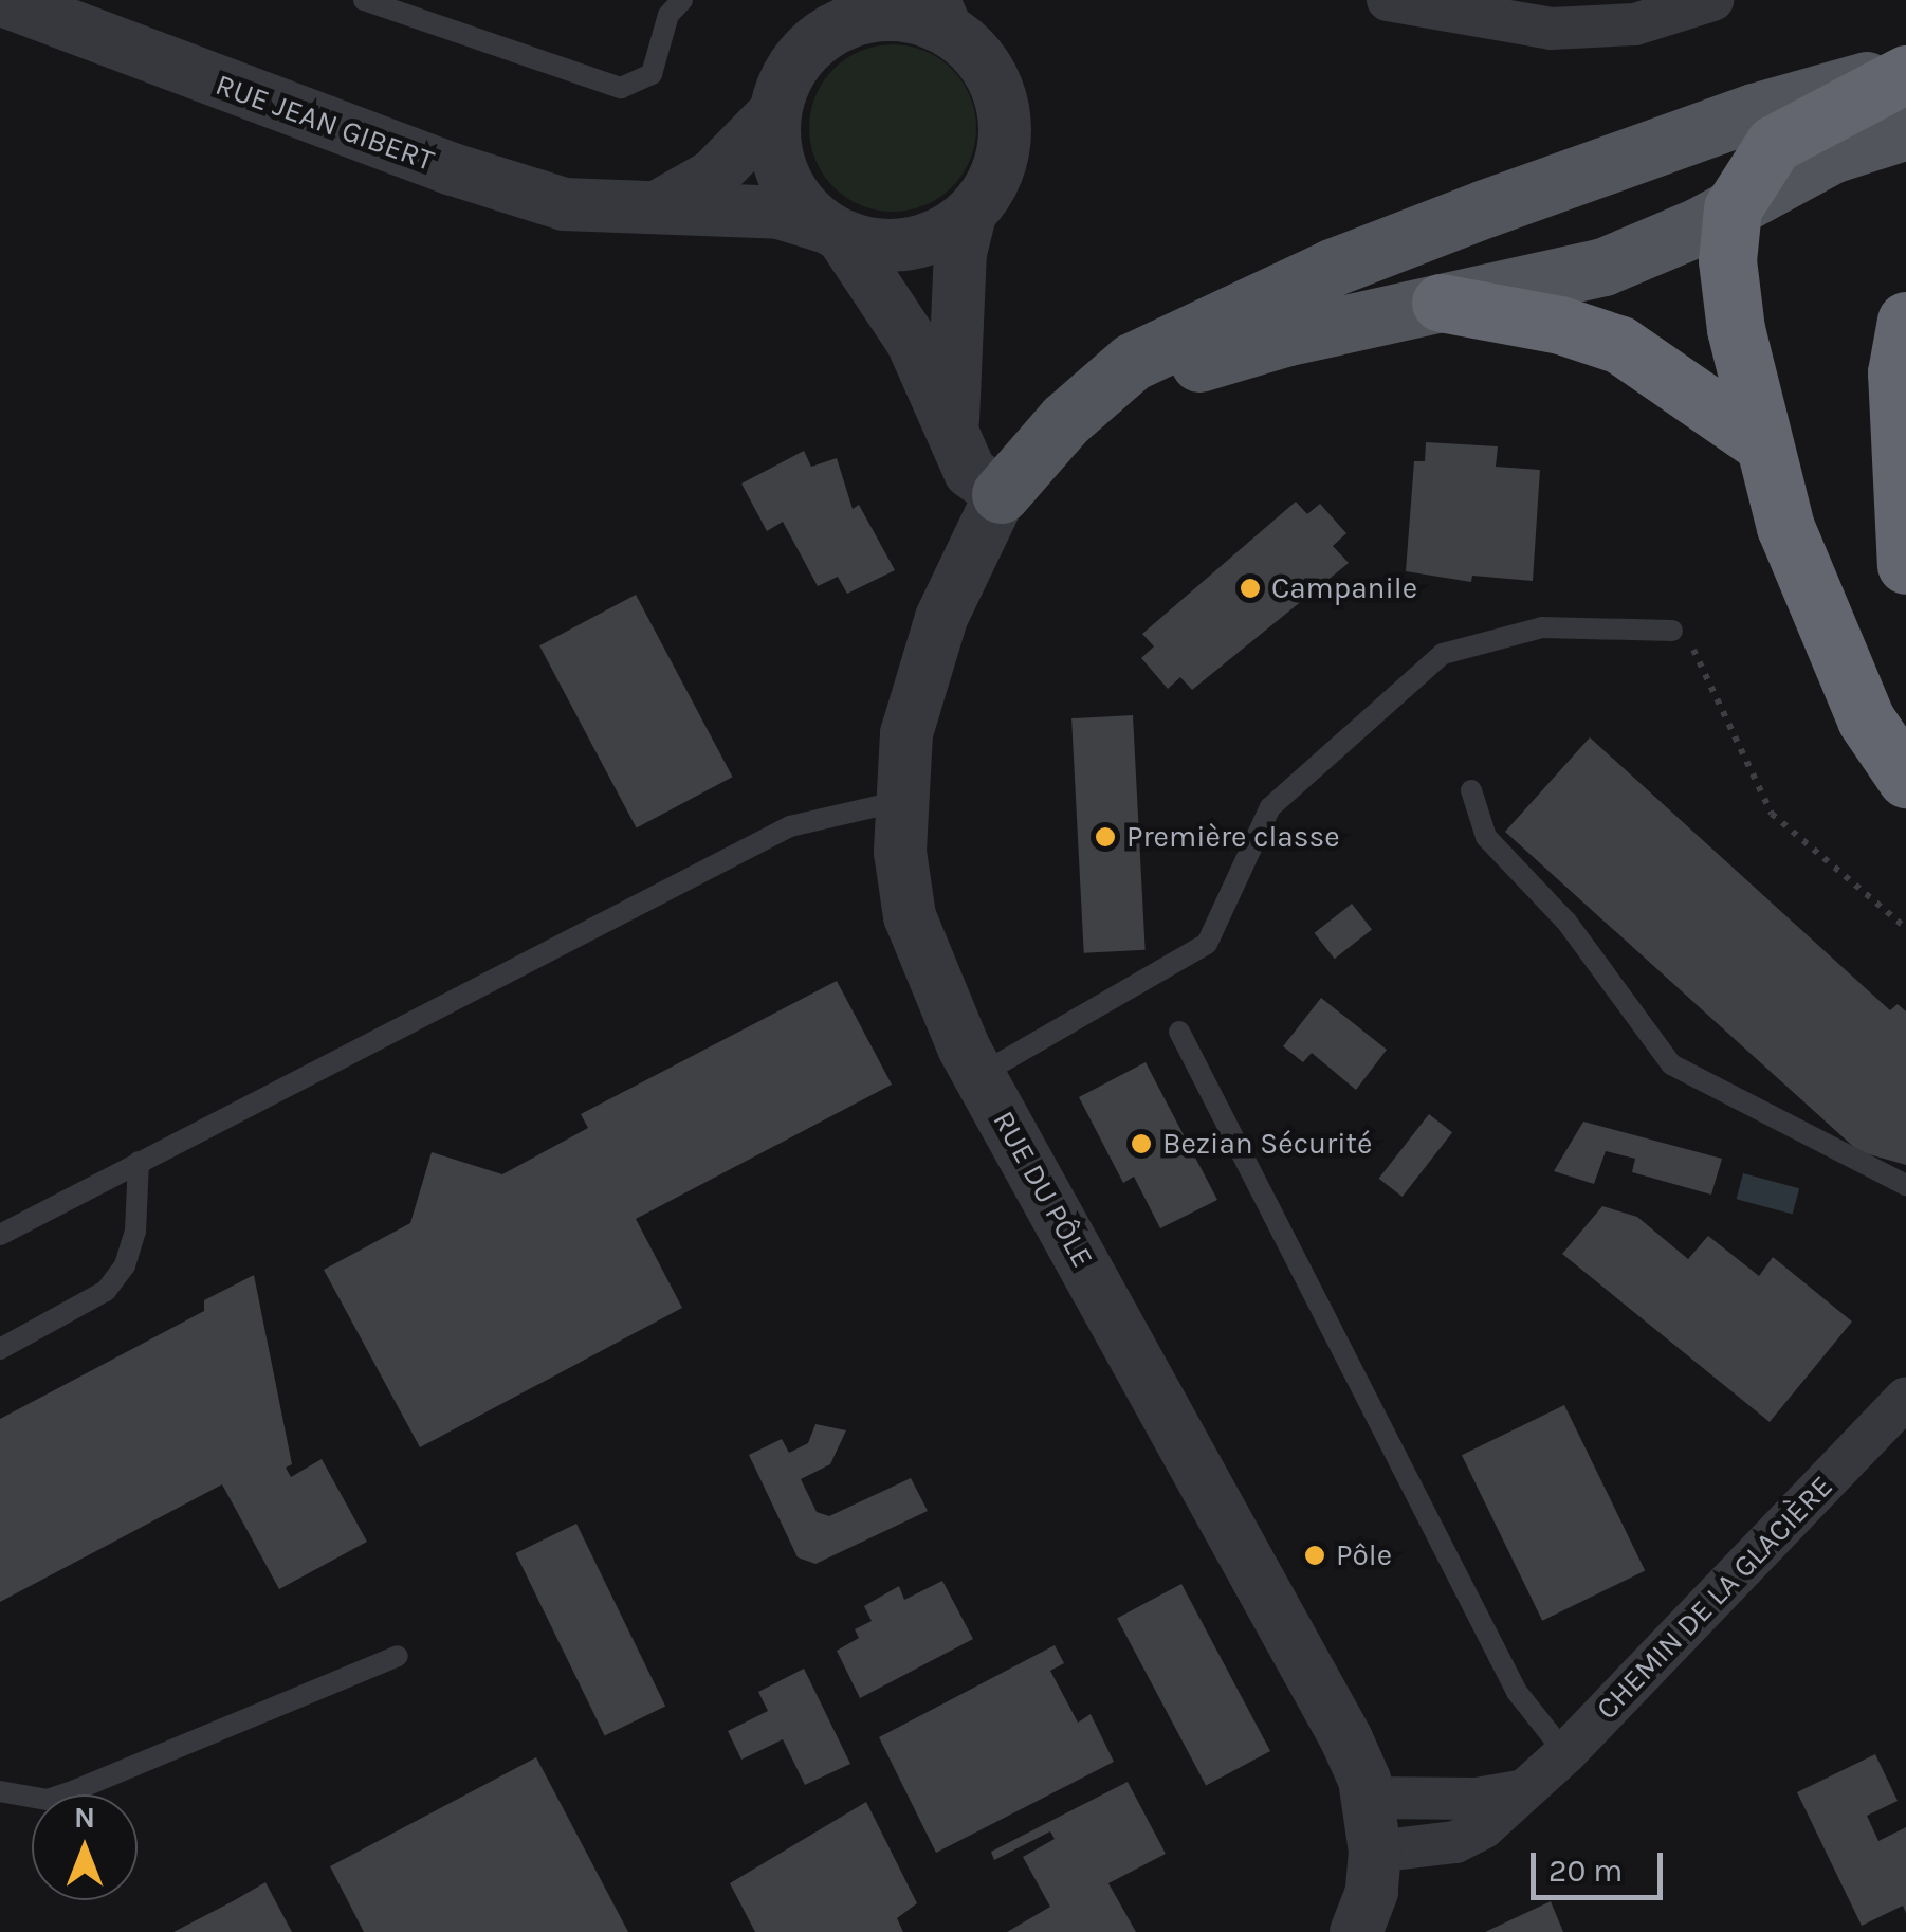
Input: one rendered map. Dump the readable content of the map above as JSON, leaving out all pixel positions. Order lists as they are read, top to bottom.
{
  "streets": {
    "street": ["RUE JEAN GIBERT", "RUE DU PÔLE", "CHEMIN DE LA GLACIÈRE"]
  },
  "crossings": [
    ["RUE DU PÔLE", "CHEMIN DE LA GLACIÈRE"]
  ],
  "places": [
    "Campanile",
    "Première classe",
    "Bezian Sécurité",
    "Pôle"
  ],
  "scale_bar": "20 m",
  "north": "top"
}
